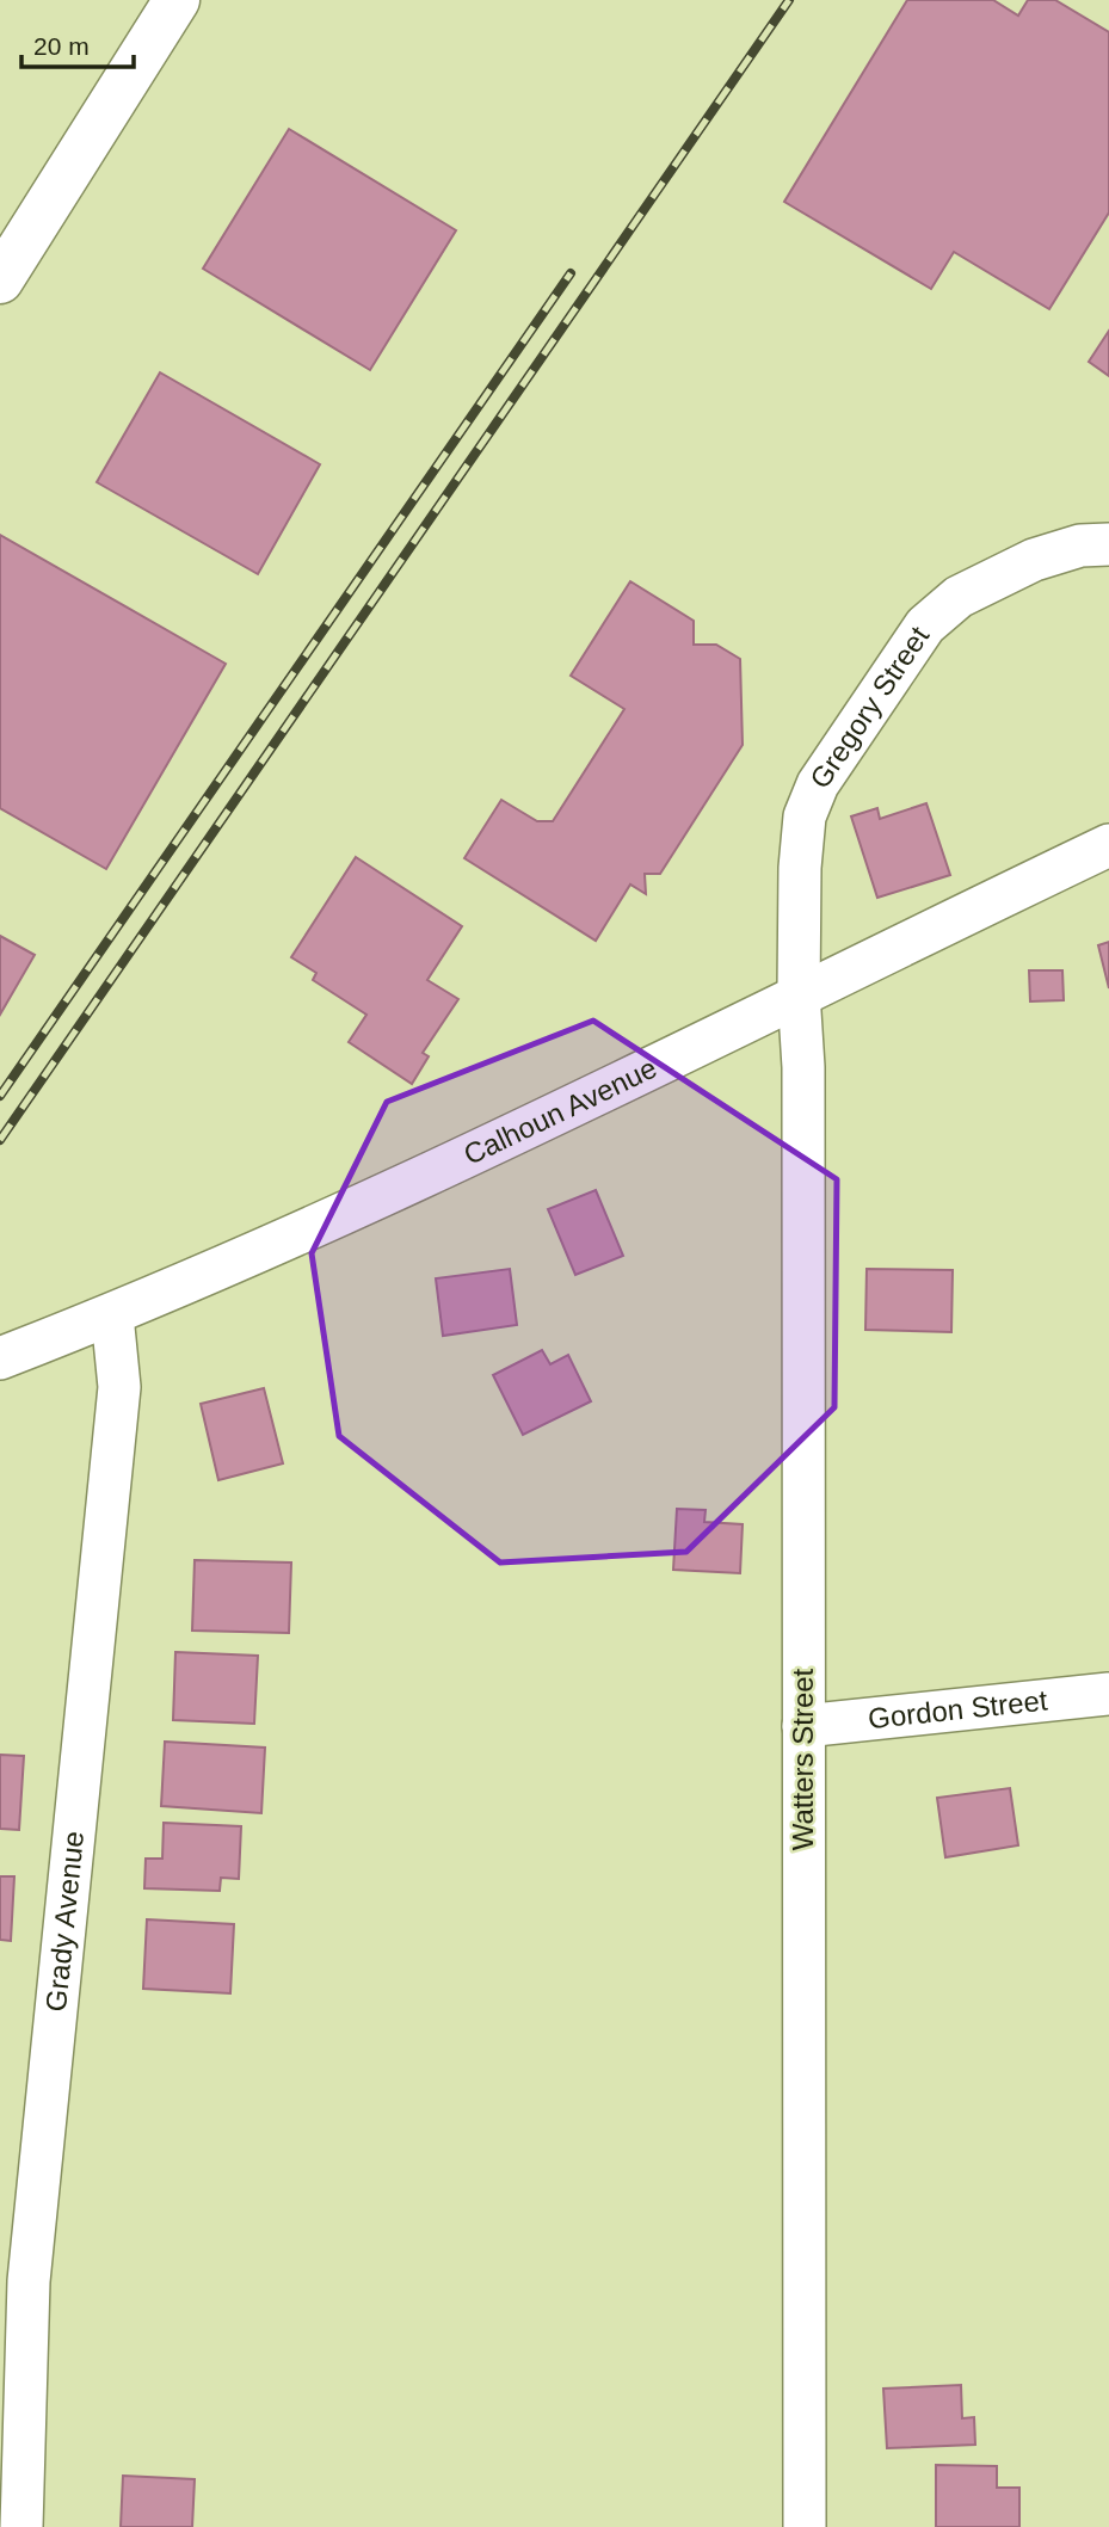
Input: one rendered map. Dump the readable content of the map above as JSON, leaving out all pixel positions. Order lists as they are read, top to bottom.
{
  "streets": {
    "street": [
      "Gregory Street",
      "Calhoun Avenue",
      "Gordon Street",
      "Watters Street",
      "Grady Avenue"
    ]
  },
  "crossings": [
    ["Gregory Street", "Calhoun Avenue"],
    ["Gregory Street", "Watters Street"],
    ["Calhoun Avenue", "Watters Street"],
    ["Calhoun Avenue", "Grady Avenue"],
    ["Gordon Street", "Watters Street"]
  ],
  "scale_bar": "20 m"
}
